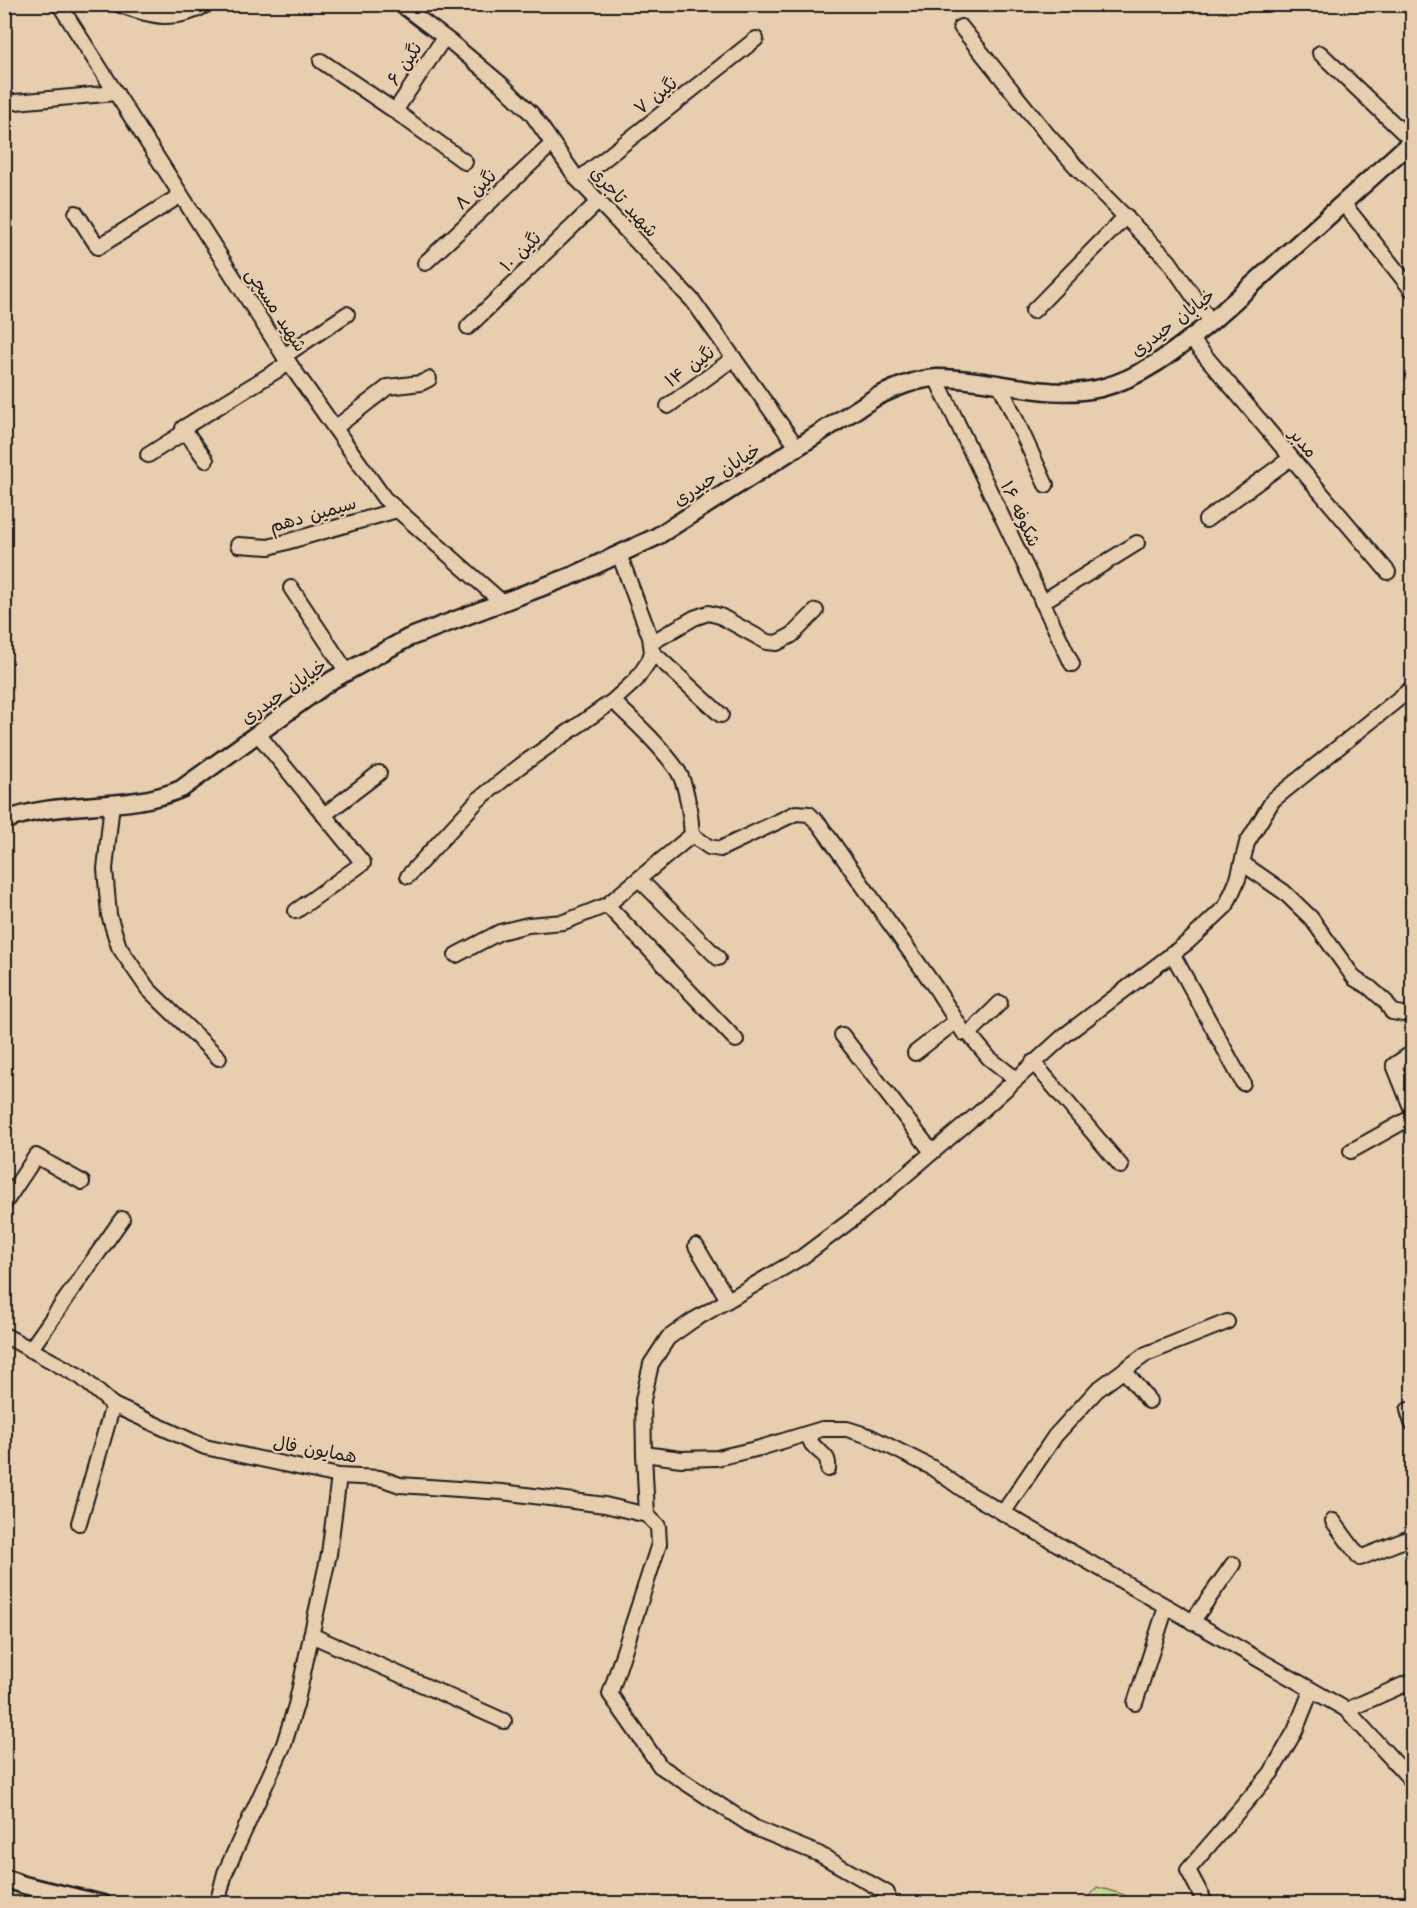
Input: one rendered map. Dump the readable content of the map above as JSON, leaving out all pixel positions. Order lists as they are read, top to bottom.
{
  "streets": {
    "street": [
      "نگین ۶",
      "نگین ۷",
      "نگین ۸",
      "شهید تاجری",
      "نگین ۱۰",
      "شهید مسچی",
      "خیابان حیدری",
      "نگین ۱۴",
      "مدبر",
      "شکوفه ۱۶",
      "سیمین دهم",
      "همایون فال"
    ]
  },
  "crossings": [
    ["نگین ۶", "شهید تاجری"],
    ["نگین ۷", "شهید تاجری"],
    ["نگین ۸", "شهید تاجری"],
    ["شهید تاجری", "نگین ۱۰"],
    ["شهید تاجری", "خیابان حیدری"],
    ["شهید تاجری", "نگین ۱۴"],
    ["شهید مسچی", "خیابان حیدری"],
    ["شهید مسچی", "سیمین دهم"],
    ["خیابان حیدری", "مدبر"],
    ["خیابان حیدری", "شکوفه ۱۶"]
  ]
}
